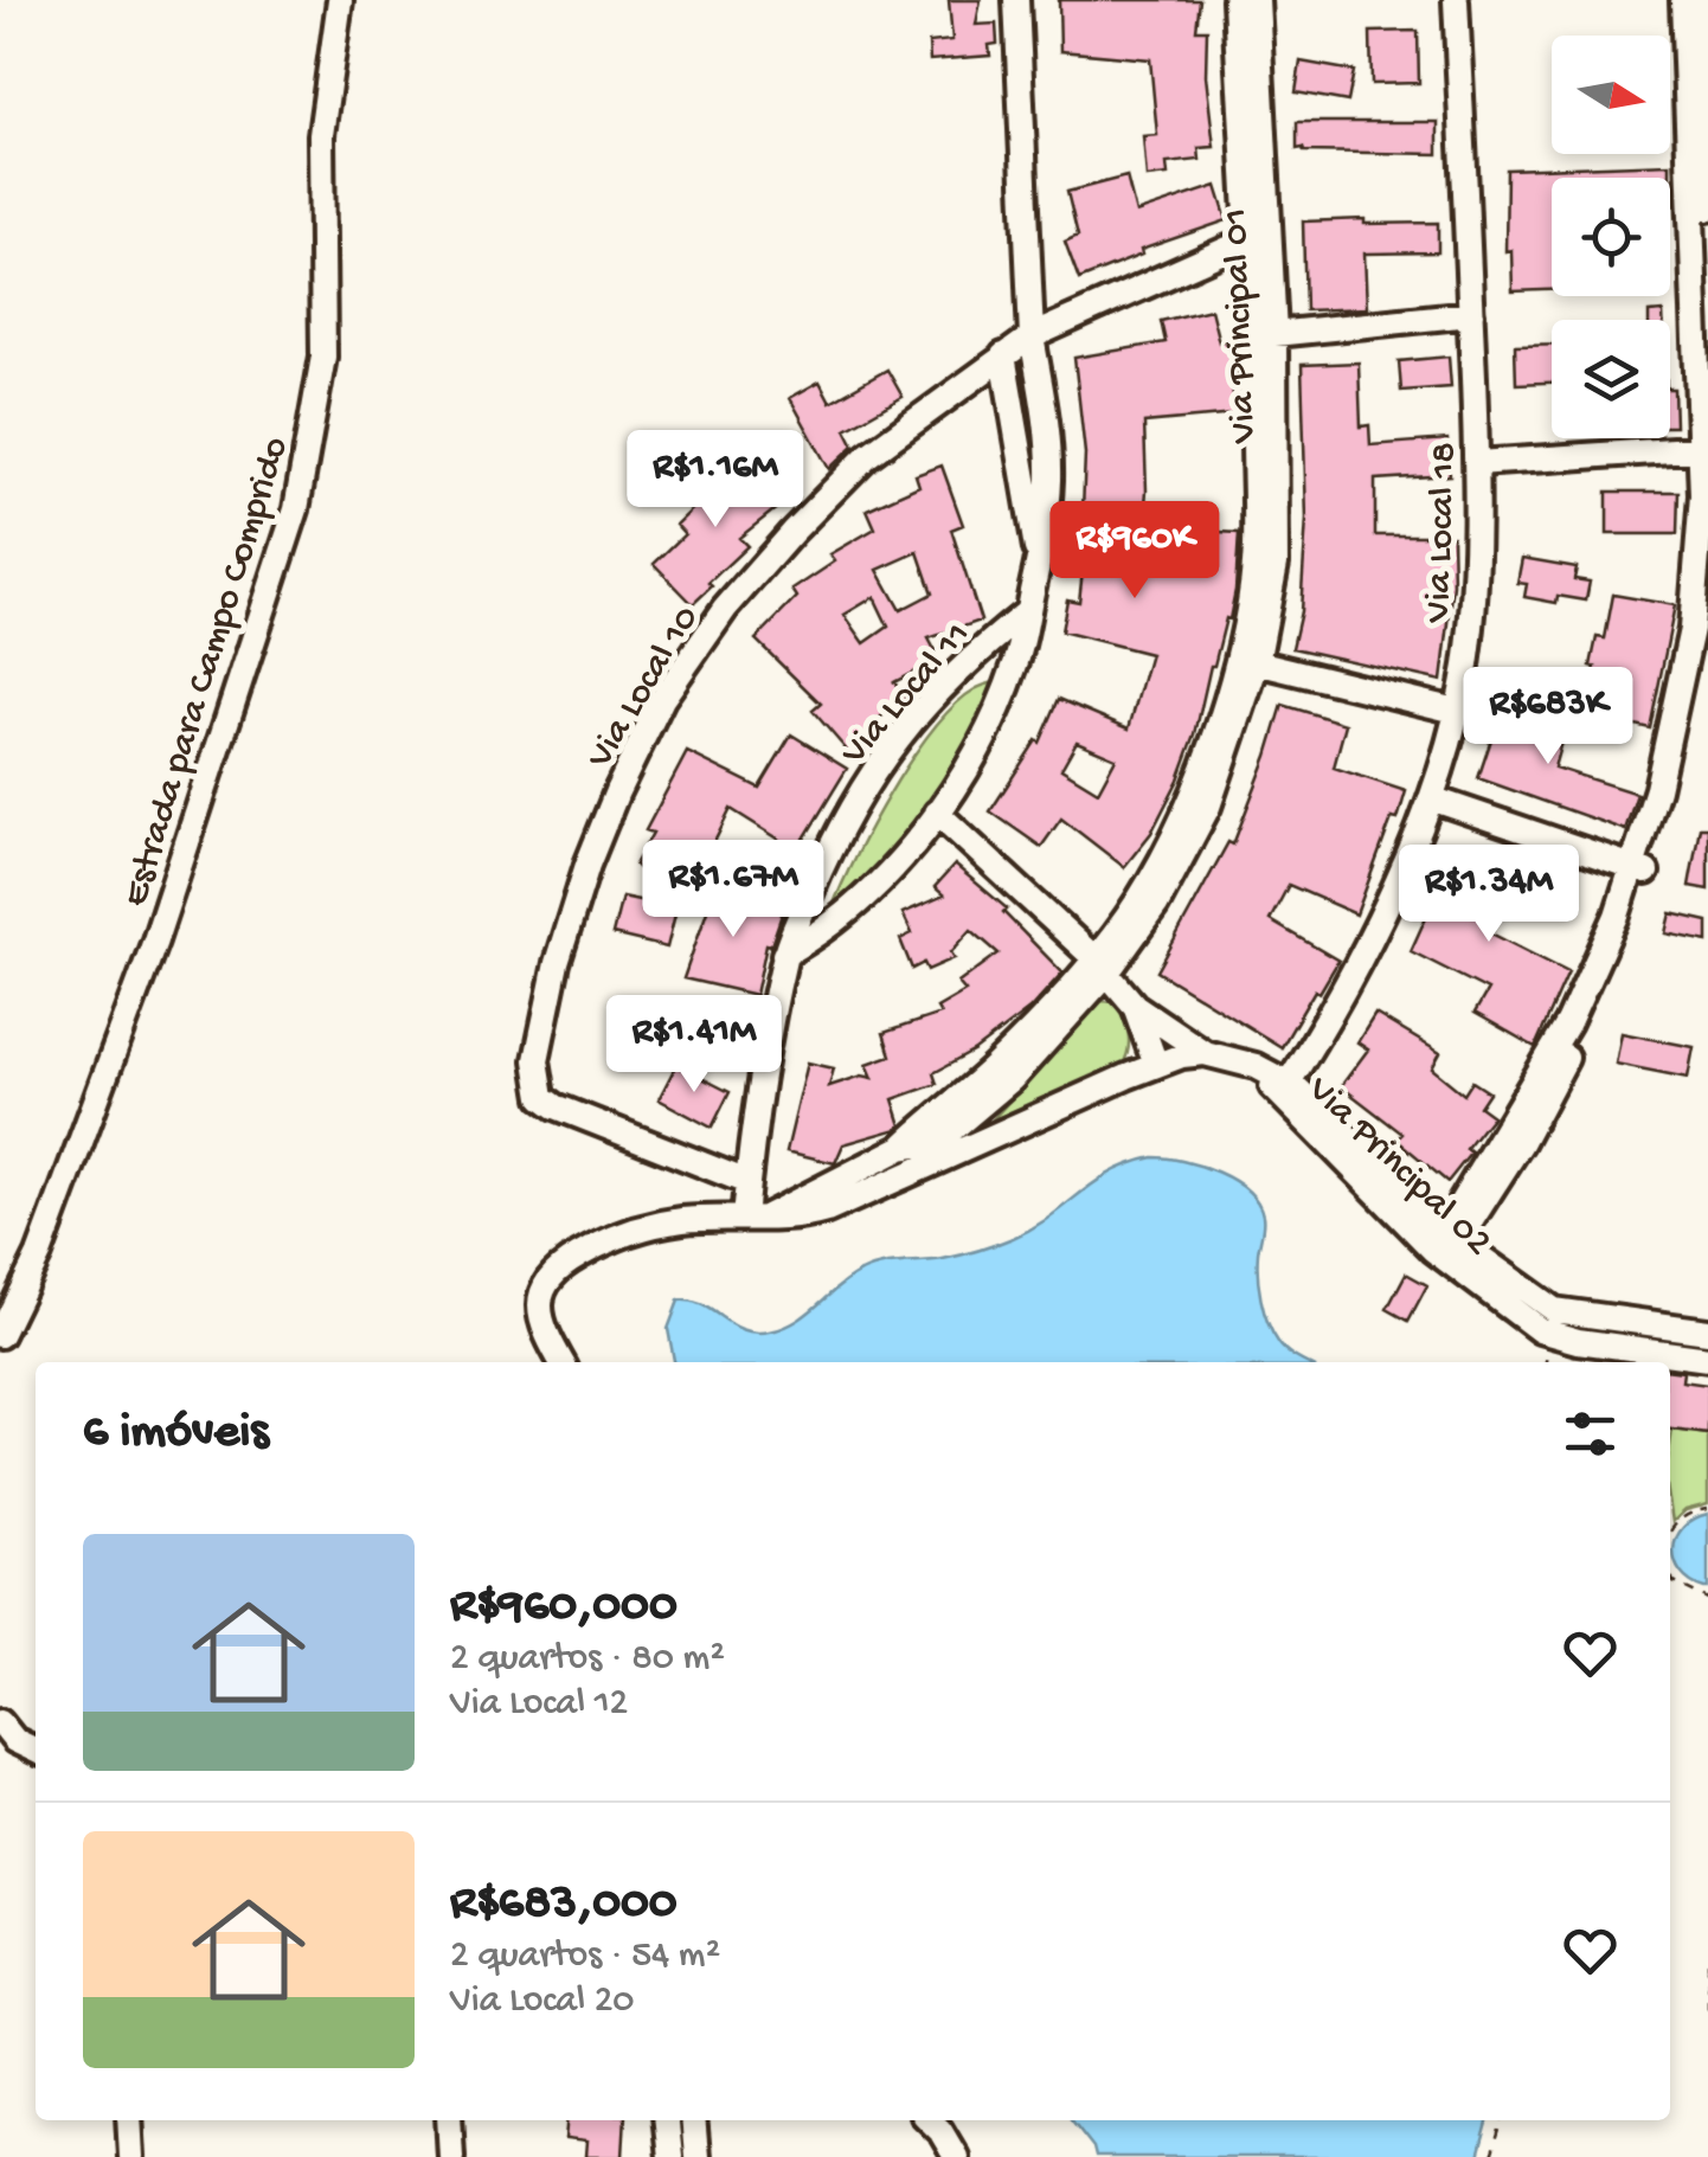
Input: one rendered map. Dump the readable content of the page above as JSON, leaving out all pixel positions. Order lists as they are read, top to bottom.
{
  "streets": {
    "street": [
      "Via Principal 01",
      "Via Local 18",
      "Estrada para Campo Comprido",
      "Via Local 10",
      "Via Local 11",
      "Via Principal 02"
    ]
  },
  "crossings": [
    ["Via Principal 01", "Via Local 10"],
    ["Via Principal 01", "Via Local 11"],
    ["Via Principal 01", "Via Principal 02"],
    ["Via Local 18", "Via Principal 02"],
    ["Via Local 10", "Via Local 11"],
    ["Via Local 11", "Via Principal 02"]
  ],
  "north": "right",
  "page": {
    "price": [
      "R$1.16M",
      "R$960K",
      "R$683K",
      "R$1.67M",
      "R$1.34M",
      "R$1.41M"
    ],
    "heading": "6 imóveis",
    "list": [
      {
        "name": "R$960,000",
        "note": "2 quartos · 80 m² · Via Local 12"
      },
      {
        "name": "R$683,000",
        "note": "2 quartos · 54 m² · Via Local 20"
      }
    ]
  }
}
